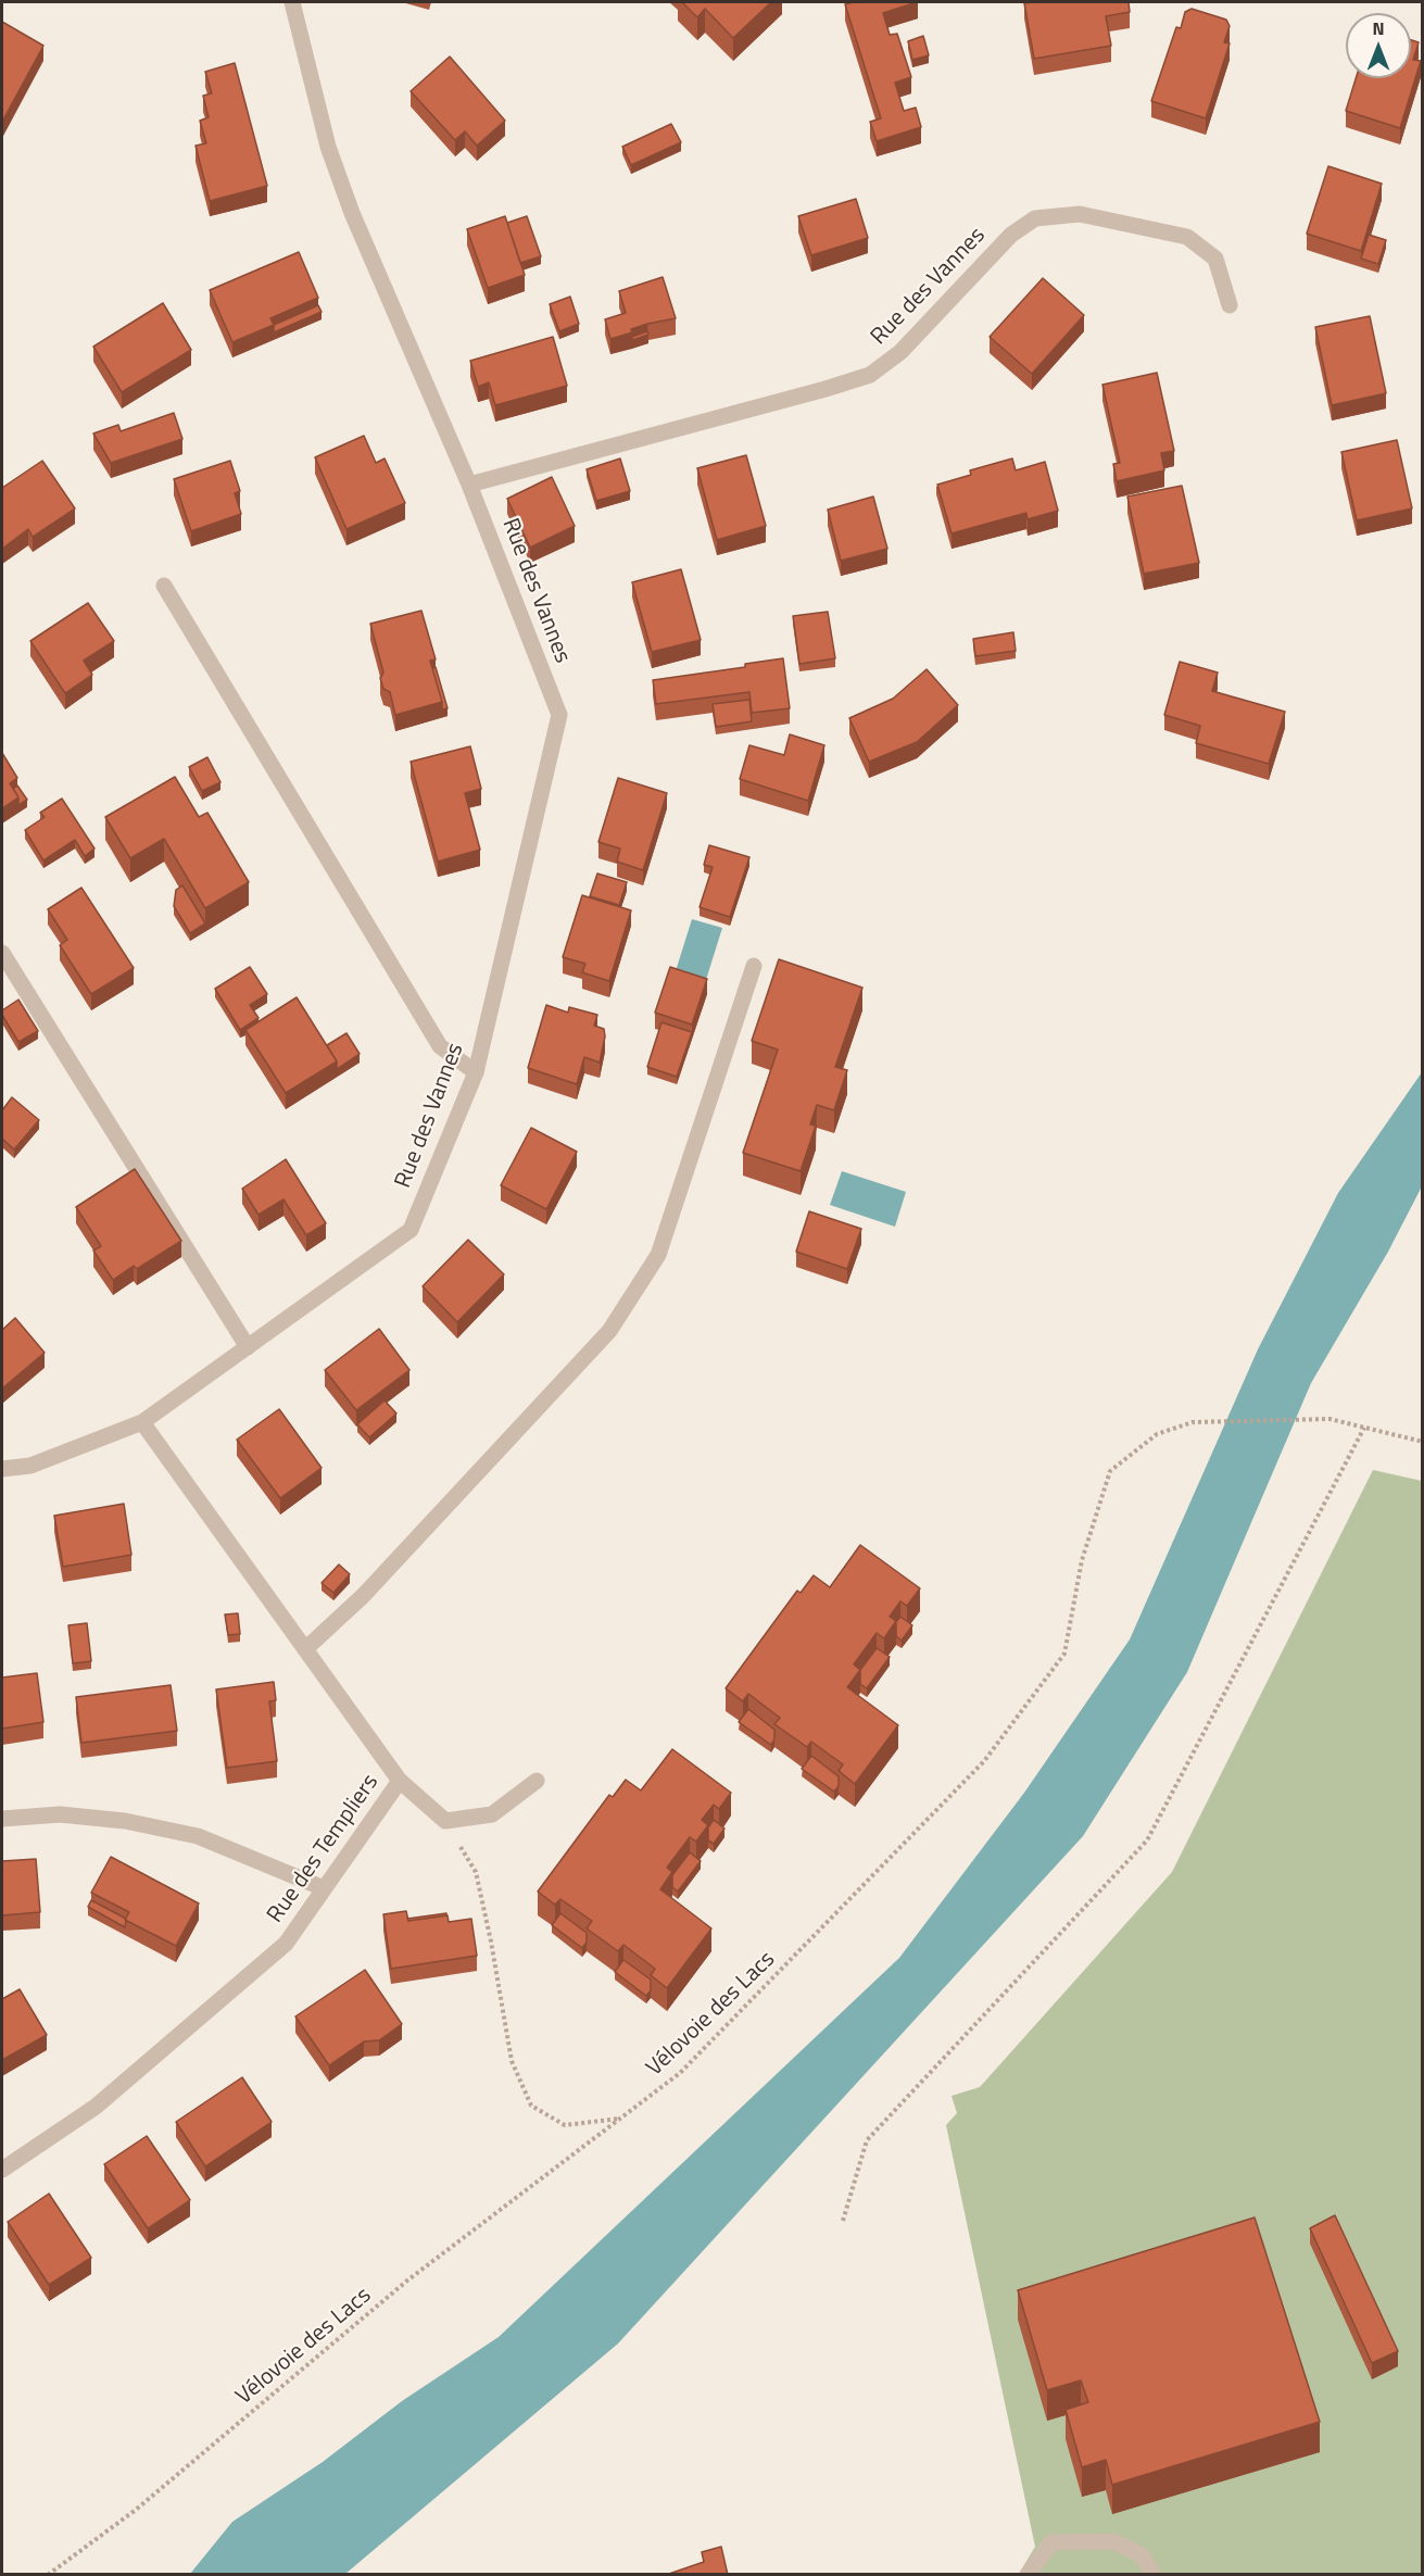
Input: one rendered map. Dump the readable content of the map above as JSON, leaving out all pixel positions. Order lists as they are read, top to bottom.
{
  "streets": {
    "street": ["Rue des Vannes", "Rue des Templiers"],
    "path": ["Vélovoie des Lacs"]
  },
  "crossings": [
    ["Rue des Vannes", "Rue des Templiers"]
  ],
  "north": "top"
}
